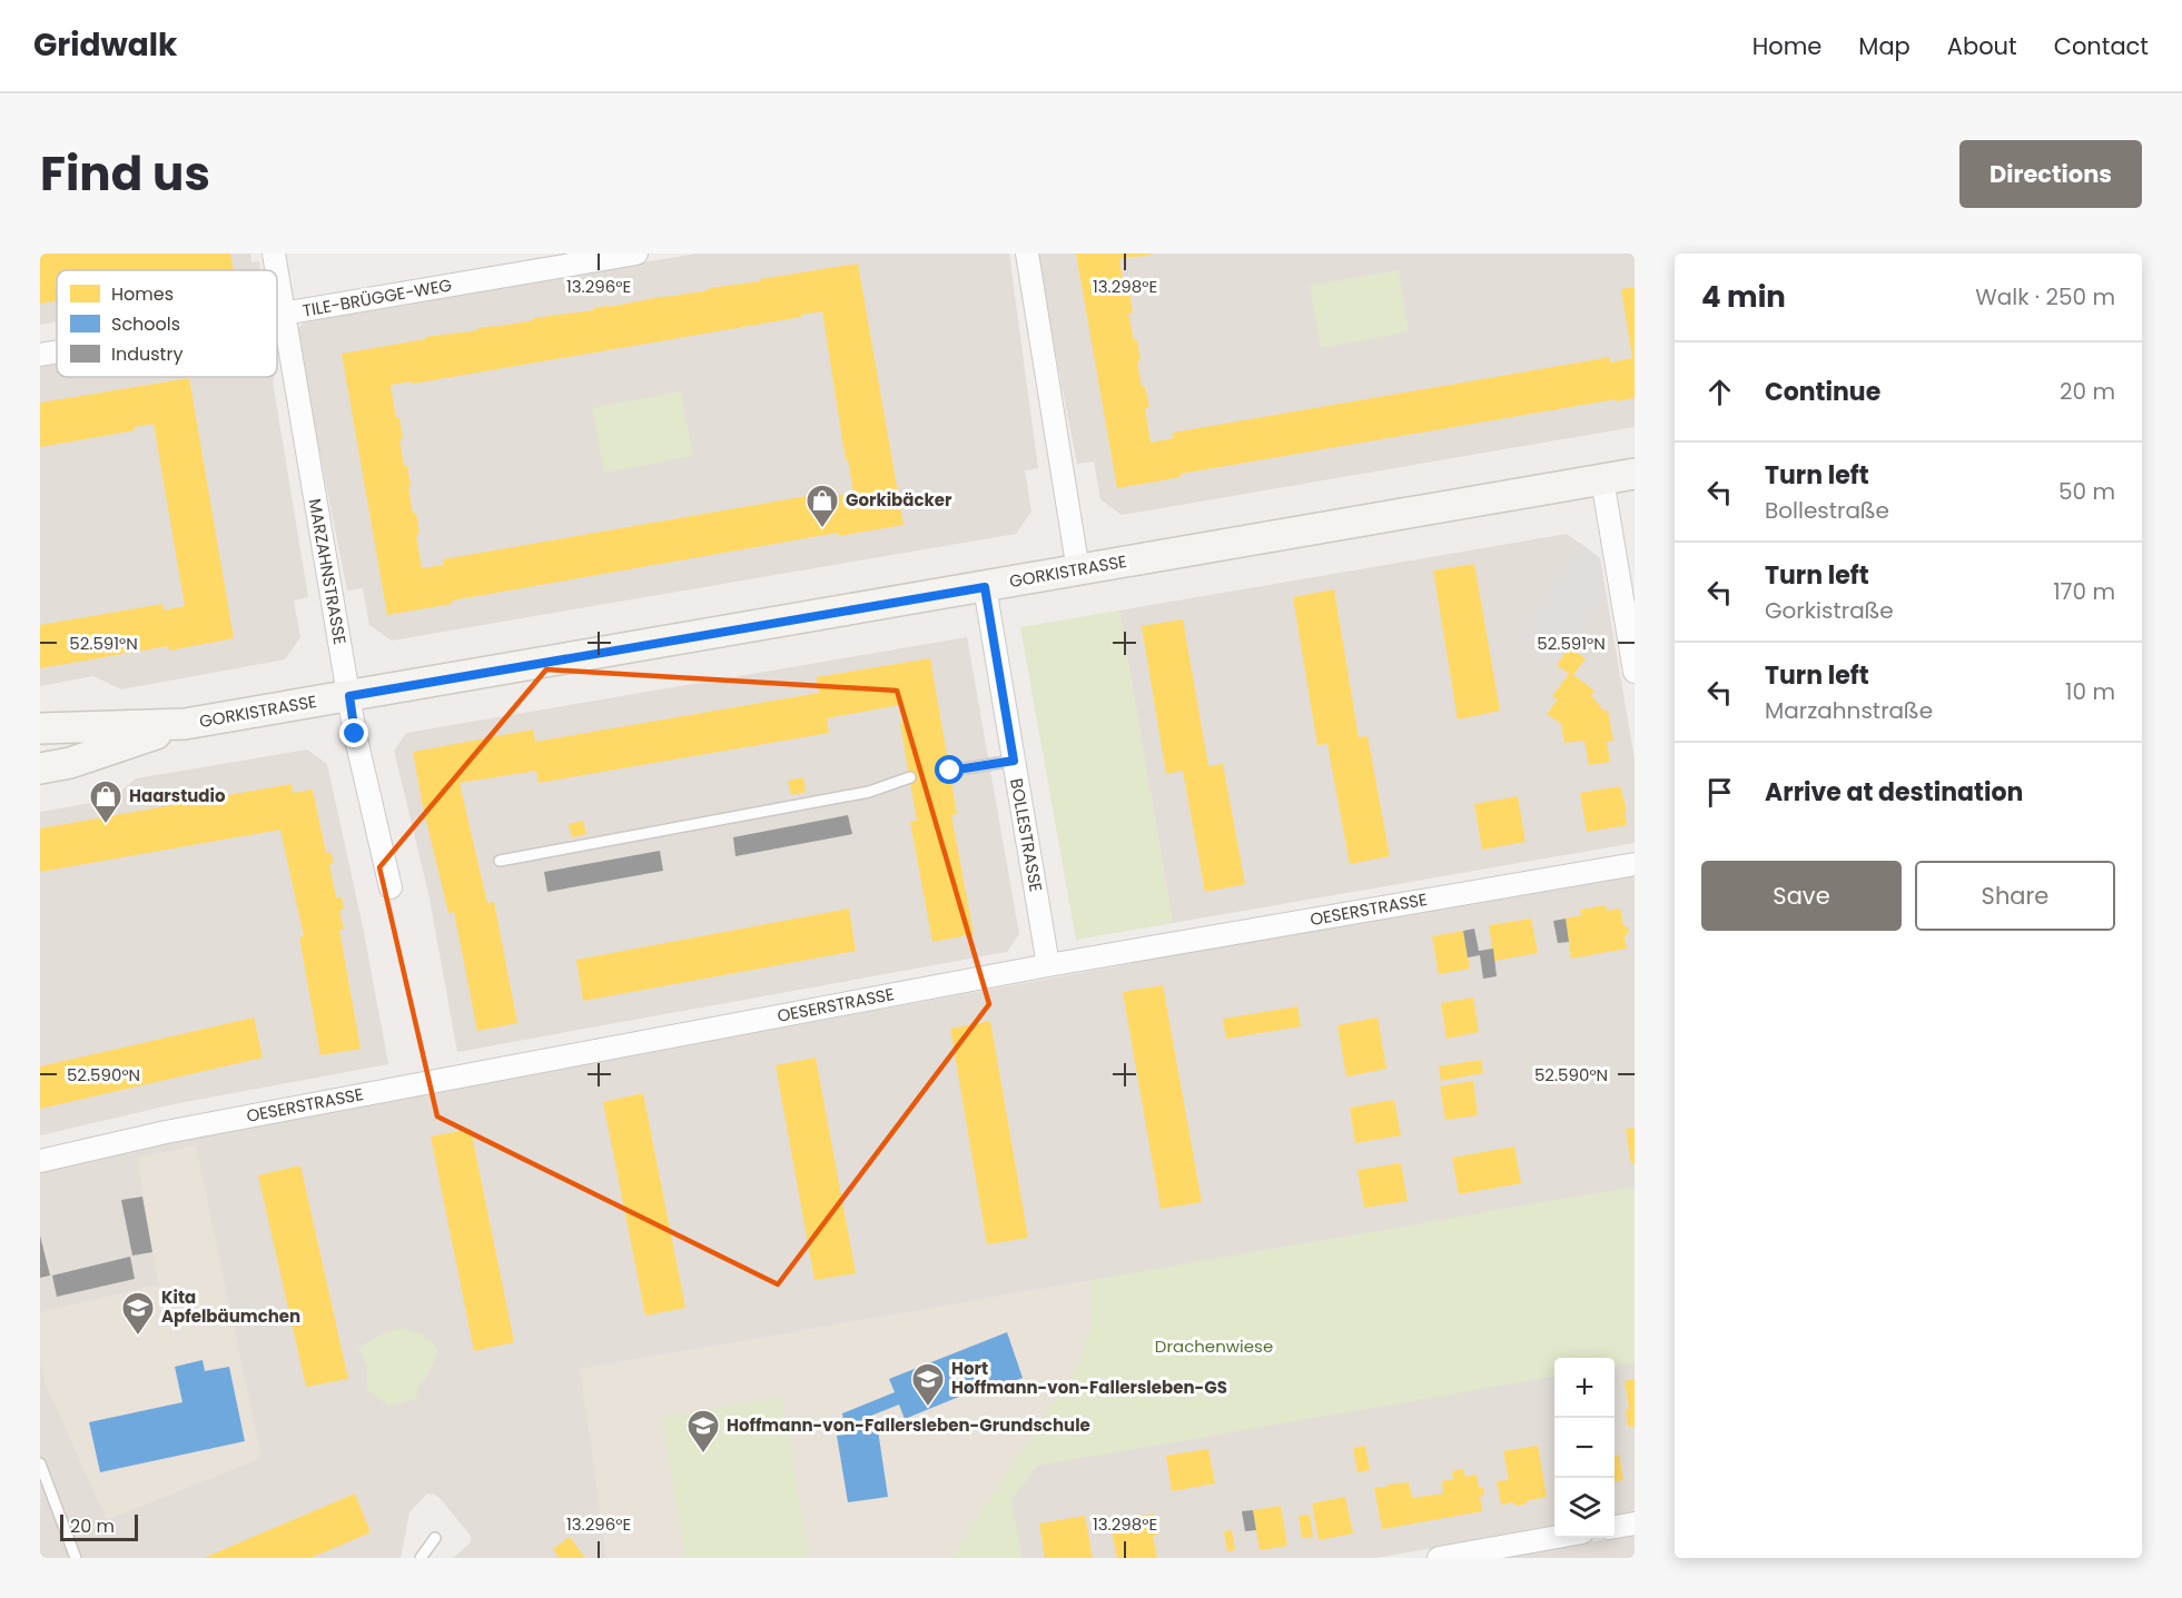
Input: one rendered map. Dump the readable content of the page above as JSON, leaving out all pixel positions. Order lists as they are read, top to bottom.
{
  "streets": {
    "main road": ["GORKISTRASSE"],
    "street": [
      "TILE-BRÜGGE-WEG",
      "MARZAHNSTRASSE",
      "BOLLESTRASSE",
      "OESERSTRASSE"
    ]
  },
  "crossings": [
    ["TILE-BRÜGGE-WEG", "MARZAHNSTRASSE"],
    ["MARZAHNSTRASSE", "GORKISTRASSE"],
    ["GORKISTRASSE", "BOLLESTRASSE"],
    ["BOLLESTRASSE", "OESERSTRASSE"]
  ],
  "parks": ["Drachenwiese"],
  "places": {
    "shop": ["Gorkibäcker", "Haarstudio"],
    "school or university": ["Kita Apfelbäumchen", "Hort Hoffmann-von-Fallersleben-GS", "Hoffmann-von-Fallersleben-Grundschule"]
  },
  "legend": ["Homes", "Schools", "Industry"],
  "scale_bar": "20 m",
  "page": {
    "header": "Gridwalk",
    "nav": [
      "Home",
      "Map",
      "About",
      "Contact"
    ],
    "title": "Find us",
    "buttons": [
      "Directions",
      ["Save", "Share"]
    ],
    "heading": ["4 min", "Walk · 250 m"],
    "list": [
      ["Continue", "20 m"],
      ["Turn left", "Bollestraße", "50 m"],
      ["Turn left", "Gorkistraße", "170 m"],
      ["Turn left", "Marzahnstraße", "10 m"],
      "Arrive at destination"
    ],
    "map_buttons": ["+", "−"],
    "scale": "20 m"
  },
  "coordinates": [
    "13.296°E",
    "13.298°E",
    "52.591°N",
    "52.590°N"
  ]
}
